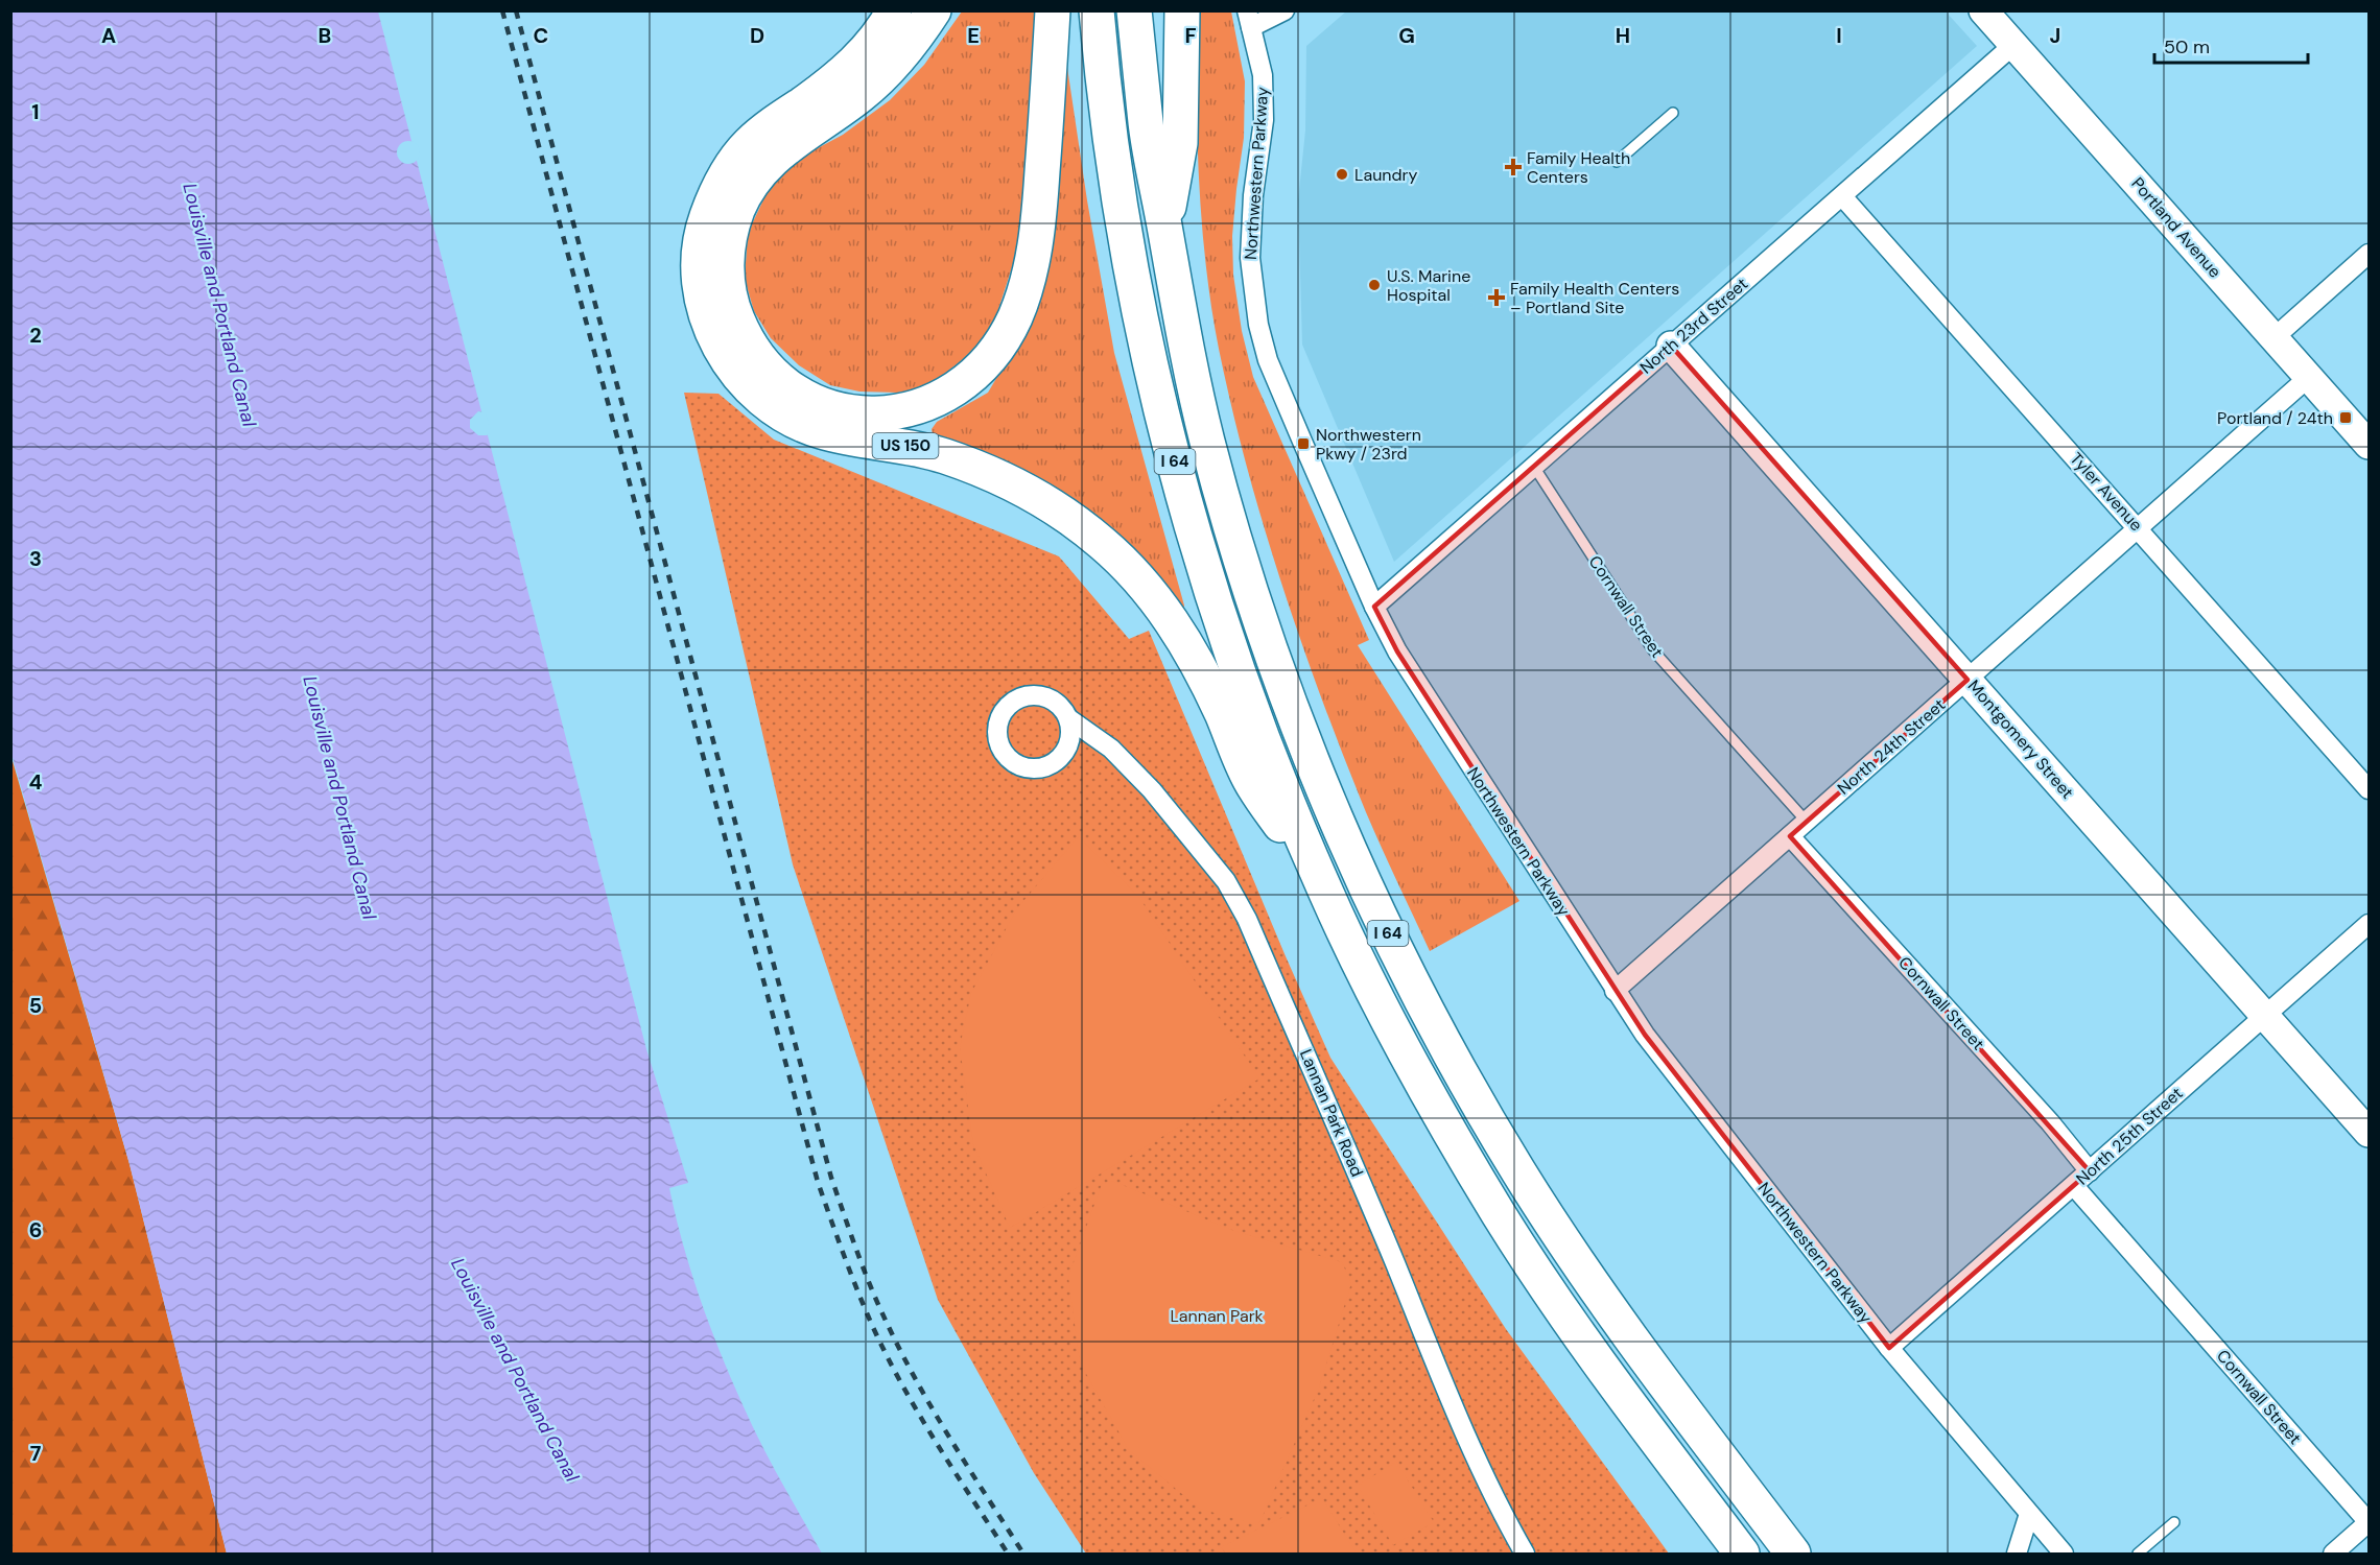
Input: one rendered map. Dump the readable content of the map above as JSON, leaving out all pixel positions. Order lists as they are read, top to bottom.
{
  "streets": {
    "highway": ["US 150", "I 64"],
    "street": [
      "Northwestern Parkway",
      "Portland Avenue",
      "North 23rd Street",
      "Tyler Avenue",
      "Cornwall Street",
      "Montgomery Street",
      "North 24th Street",
      "Lannan Park Road",
      "North 25th Street"
    ]
  },
  "crossings": [
    ["Northwestern Parkway", "North 23rd Street"],
    ["Northwestern Parkway", "North 24th Street"],
    ["Northwestern Parkway", "North 25th Street"],
    ["Portland Avenue", "North 23rd Street"],
    ["Portland Avenue", "North 24th Street"],
    ["North 23rd Street", "Tyler Avenue"],
    ["North 23rd Street", "Cornwall Street"],
    ["North 23rd Street", "Montgomery Street"],
    ["US 150", "I 64"],
    ["Tyler Avenue", "North 24th Street"],
    ["Cornwall Street", "North 24th Street"],
    ["Cornwall Street", "North 25th Street"],
    ["Montgomery Street", "North 24th Street"],
    ["Montgomery Street", "North 25th Street"]
  ],
  "water": ["Louisville and Portland Canal"],
  "parks": ["Lannan Park"],
  "places": {
    "health": ["Family Health Centers", "Family Health Centers – Portland Site"],
    "other": ["Laundry", "U.S. Marine Hospital"],
    "transit": ["Portland / 24th", "Northwestern Pkwy / 23rd"]
  },
  "scale_bar": "50 m",
  "grid": {
    "columns": [
      "A",
      "B",
      "C",
      "D",
      "E",
      "F",
      "G",
      "H",
      "I",
      "J"
    ],
    "rows": [
      "1",
      "2",
      "3",
      "4",
      "5",
      "6",
      "7"
    ]
  }
}
